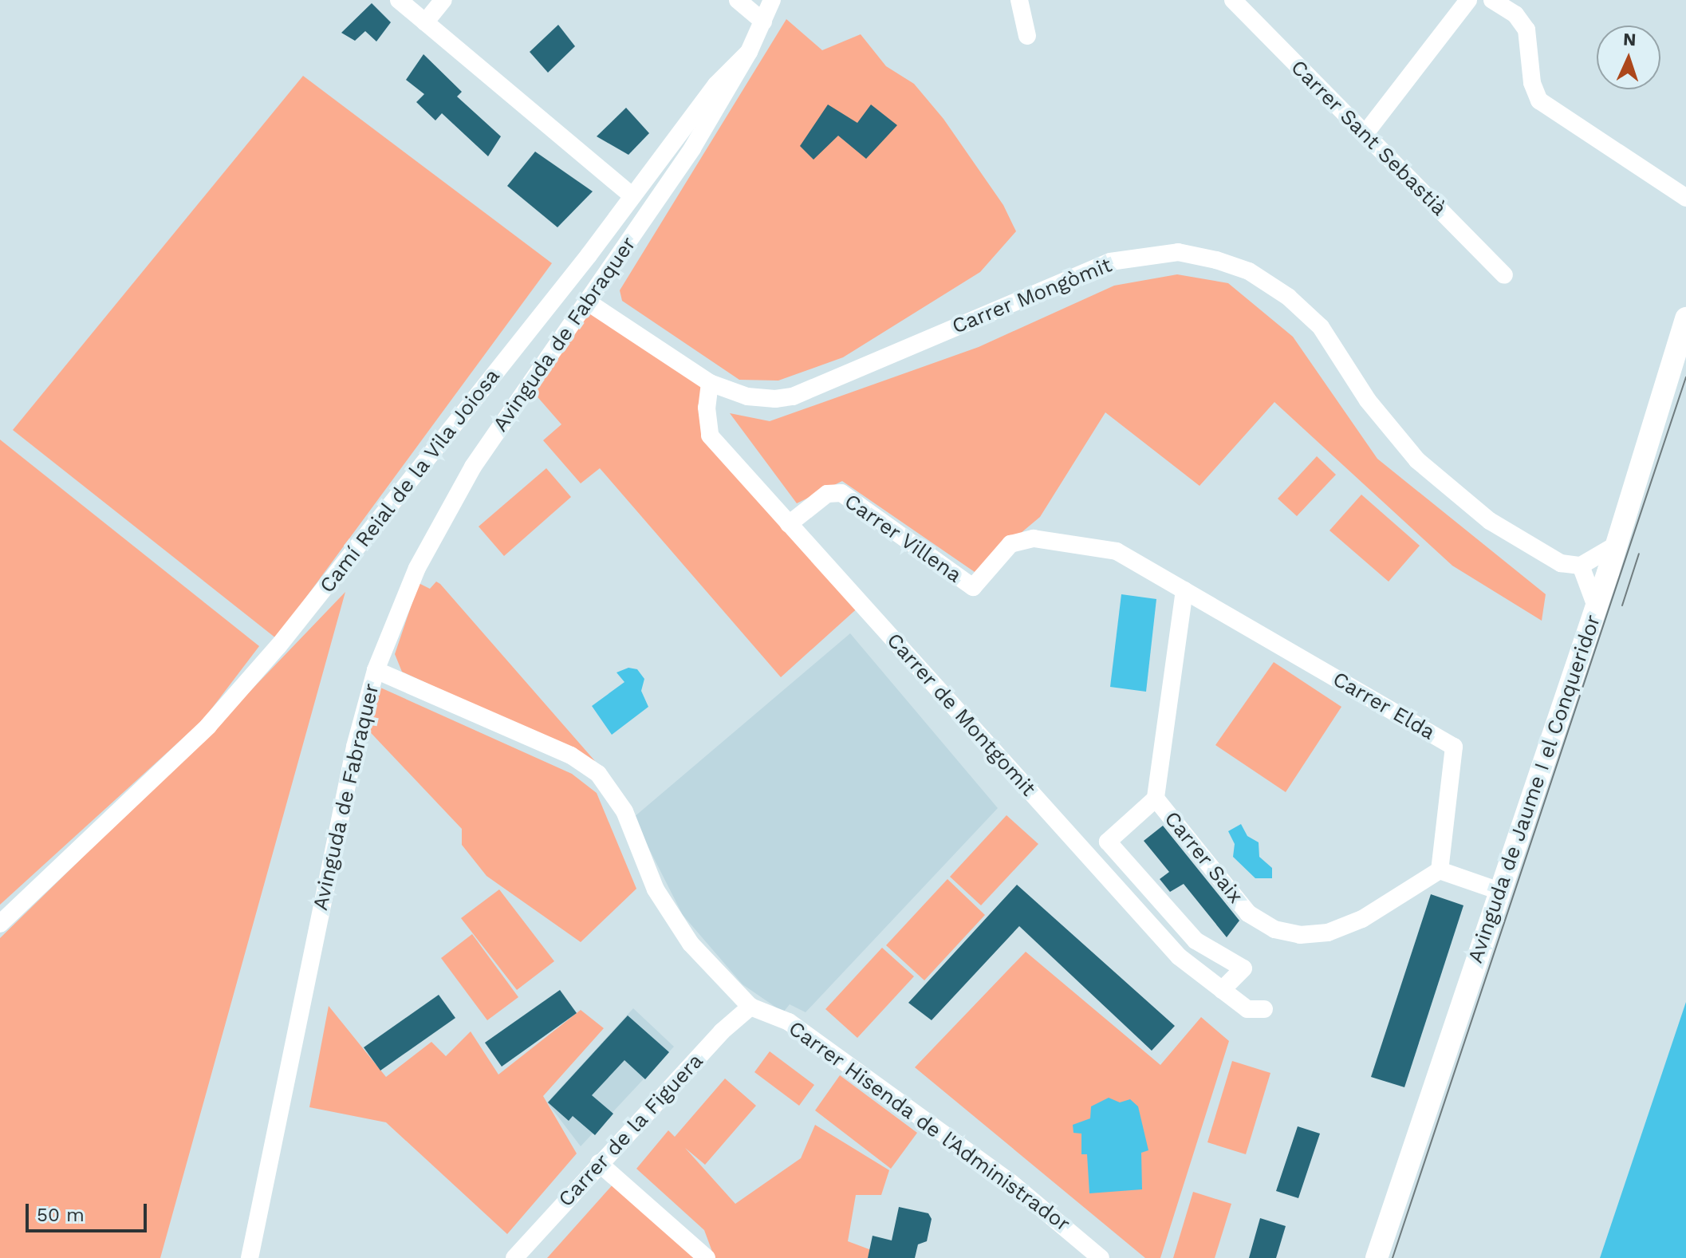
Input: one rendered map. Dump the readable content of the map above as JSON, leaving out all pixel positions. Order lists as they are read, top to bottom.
{
  "streets": {
    "street": [
      "Carrer Sant Sebastià",
      "Carrer Mongòmit",
      "Avinguda de Fabraquer",
      "Camí Reial de la Vila Joiosa",
      "Carrer Villena",
      "Carrer Elda",
      "Carrer de Montgomit",
      "Avinguda de Jaume I el Conqueridor",
      "Carrer Saix",
      "Carrer Hisenda de l'Administrador",
      "Carrer de la Figuera"
    ]
  },
  "crossings": [
    ["Carrer Mongòmit", "Avinguda de Fabraquer"],
    ["Carrer Mongòmit", "Carrer de Montgomit"],
    ["Avinguda de Fabraquer", "Camí Reial de la Vila Joiosa"],
    ["Carrer Villena", "Carrer Elda"],
    ["Carrer Villena", "Carrer de Montgomit"],
    ["Carrer Villena", "Carrer Saix"],
    ["Carrer Elda", "Carrer Saix"],
    ["Carrer Hisenda de l'Administrador", "Carrer de la Figuera"]
  ],
  "scale_bar": "50 m",
  "north": "top"
}
